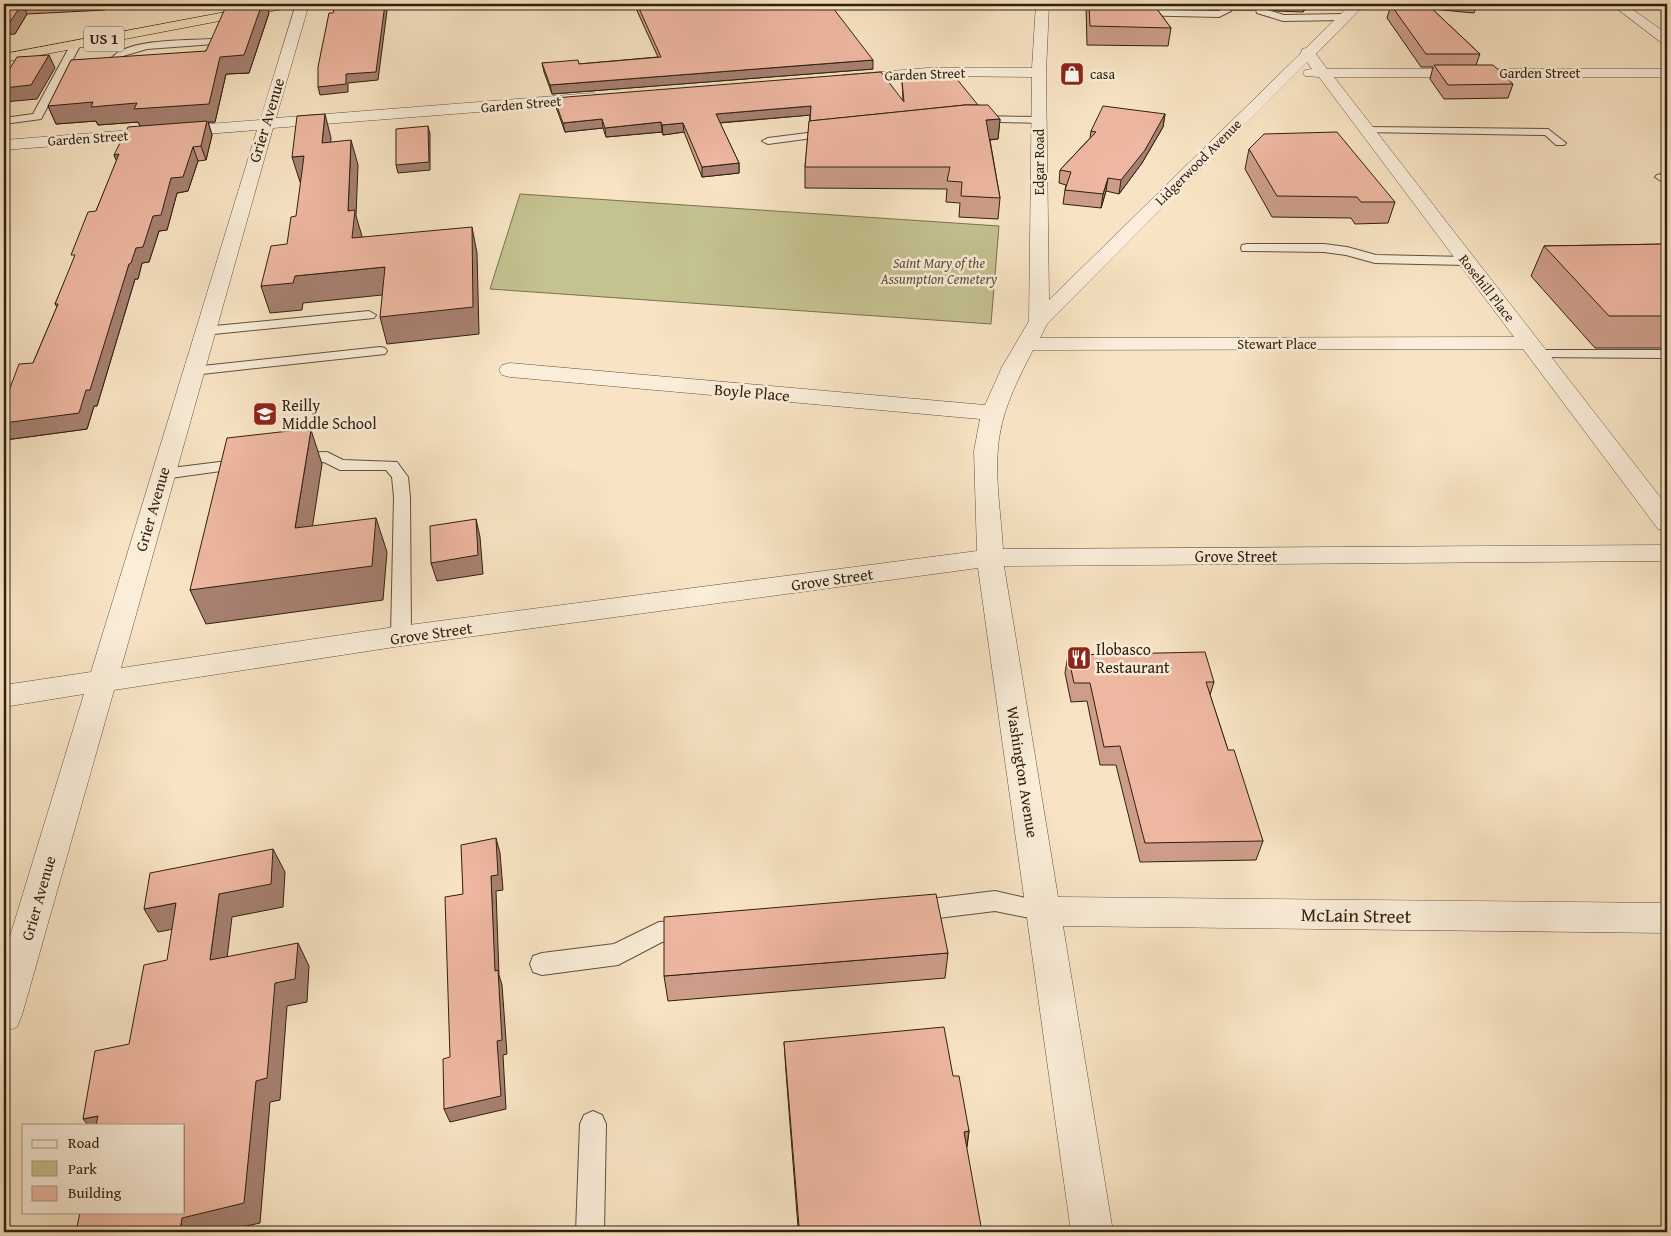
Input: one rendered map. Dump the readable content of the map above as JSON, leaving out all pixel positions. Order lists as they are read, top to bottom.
{
  "streets": {
    "highway": ["US 1"],
    "street": [
      "Garden Street",
      "Grier Avenue",
      "Edgar Road",
      "Lidgerwood Avenue",
      "Rosehill Place",
      "Stewart Place",
      "Boyle Place",
      "Grove Street",
      "Washington Avenue",
      "McLain Street"
    ]
  },
  "crossings": [
    ["Garden Street", "Grier Avenue"],
    ["Garden Street", "Edgar Road"],
    ["Garden Street", "Lidgerwood Avenue"],
    ["Garden Street", "Rosehill Place"],
    ["Grier Avenue", "Grove Street"],
    ["Edgar Road", "Lidgerwood Avenue"],
    ["Edgar Road", "Stewart Place"],
    ["Edgar Road", "Washington Avenue"],
    ["Lidgerwood Avenue", "Rosehill Place"],
    ["Lidgerwood Avenue", "Stewart Place"],
    ["Lidgerwood Avenue", "Washington Avenue"],
    ["Rosehill Place", "Stewart Place"],
    ["Stewart Place", "Washington Avenue"],
    ["Boyle Place", "Washington Avenue"],
    ["Grove Street", "Washington Avenue"],
    ["Washington Avenue", "McLain Street"]
  ],
  "parks": ["Saint Mary of the Assumption Cemetery"],
  "places": {
    "shop": ["casa"],
    "school or university": ["Reilly Middle School"],
    "restaurant": ["Ilobasco Restaurant"]
  },
  "legend": ["Road", "Park", "Building"]
}
